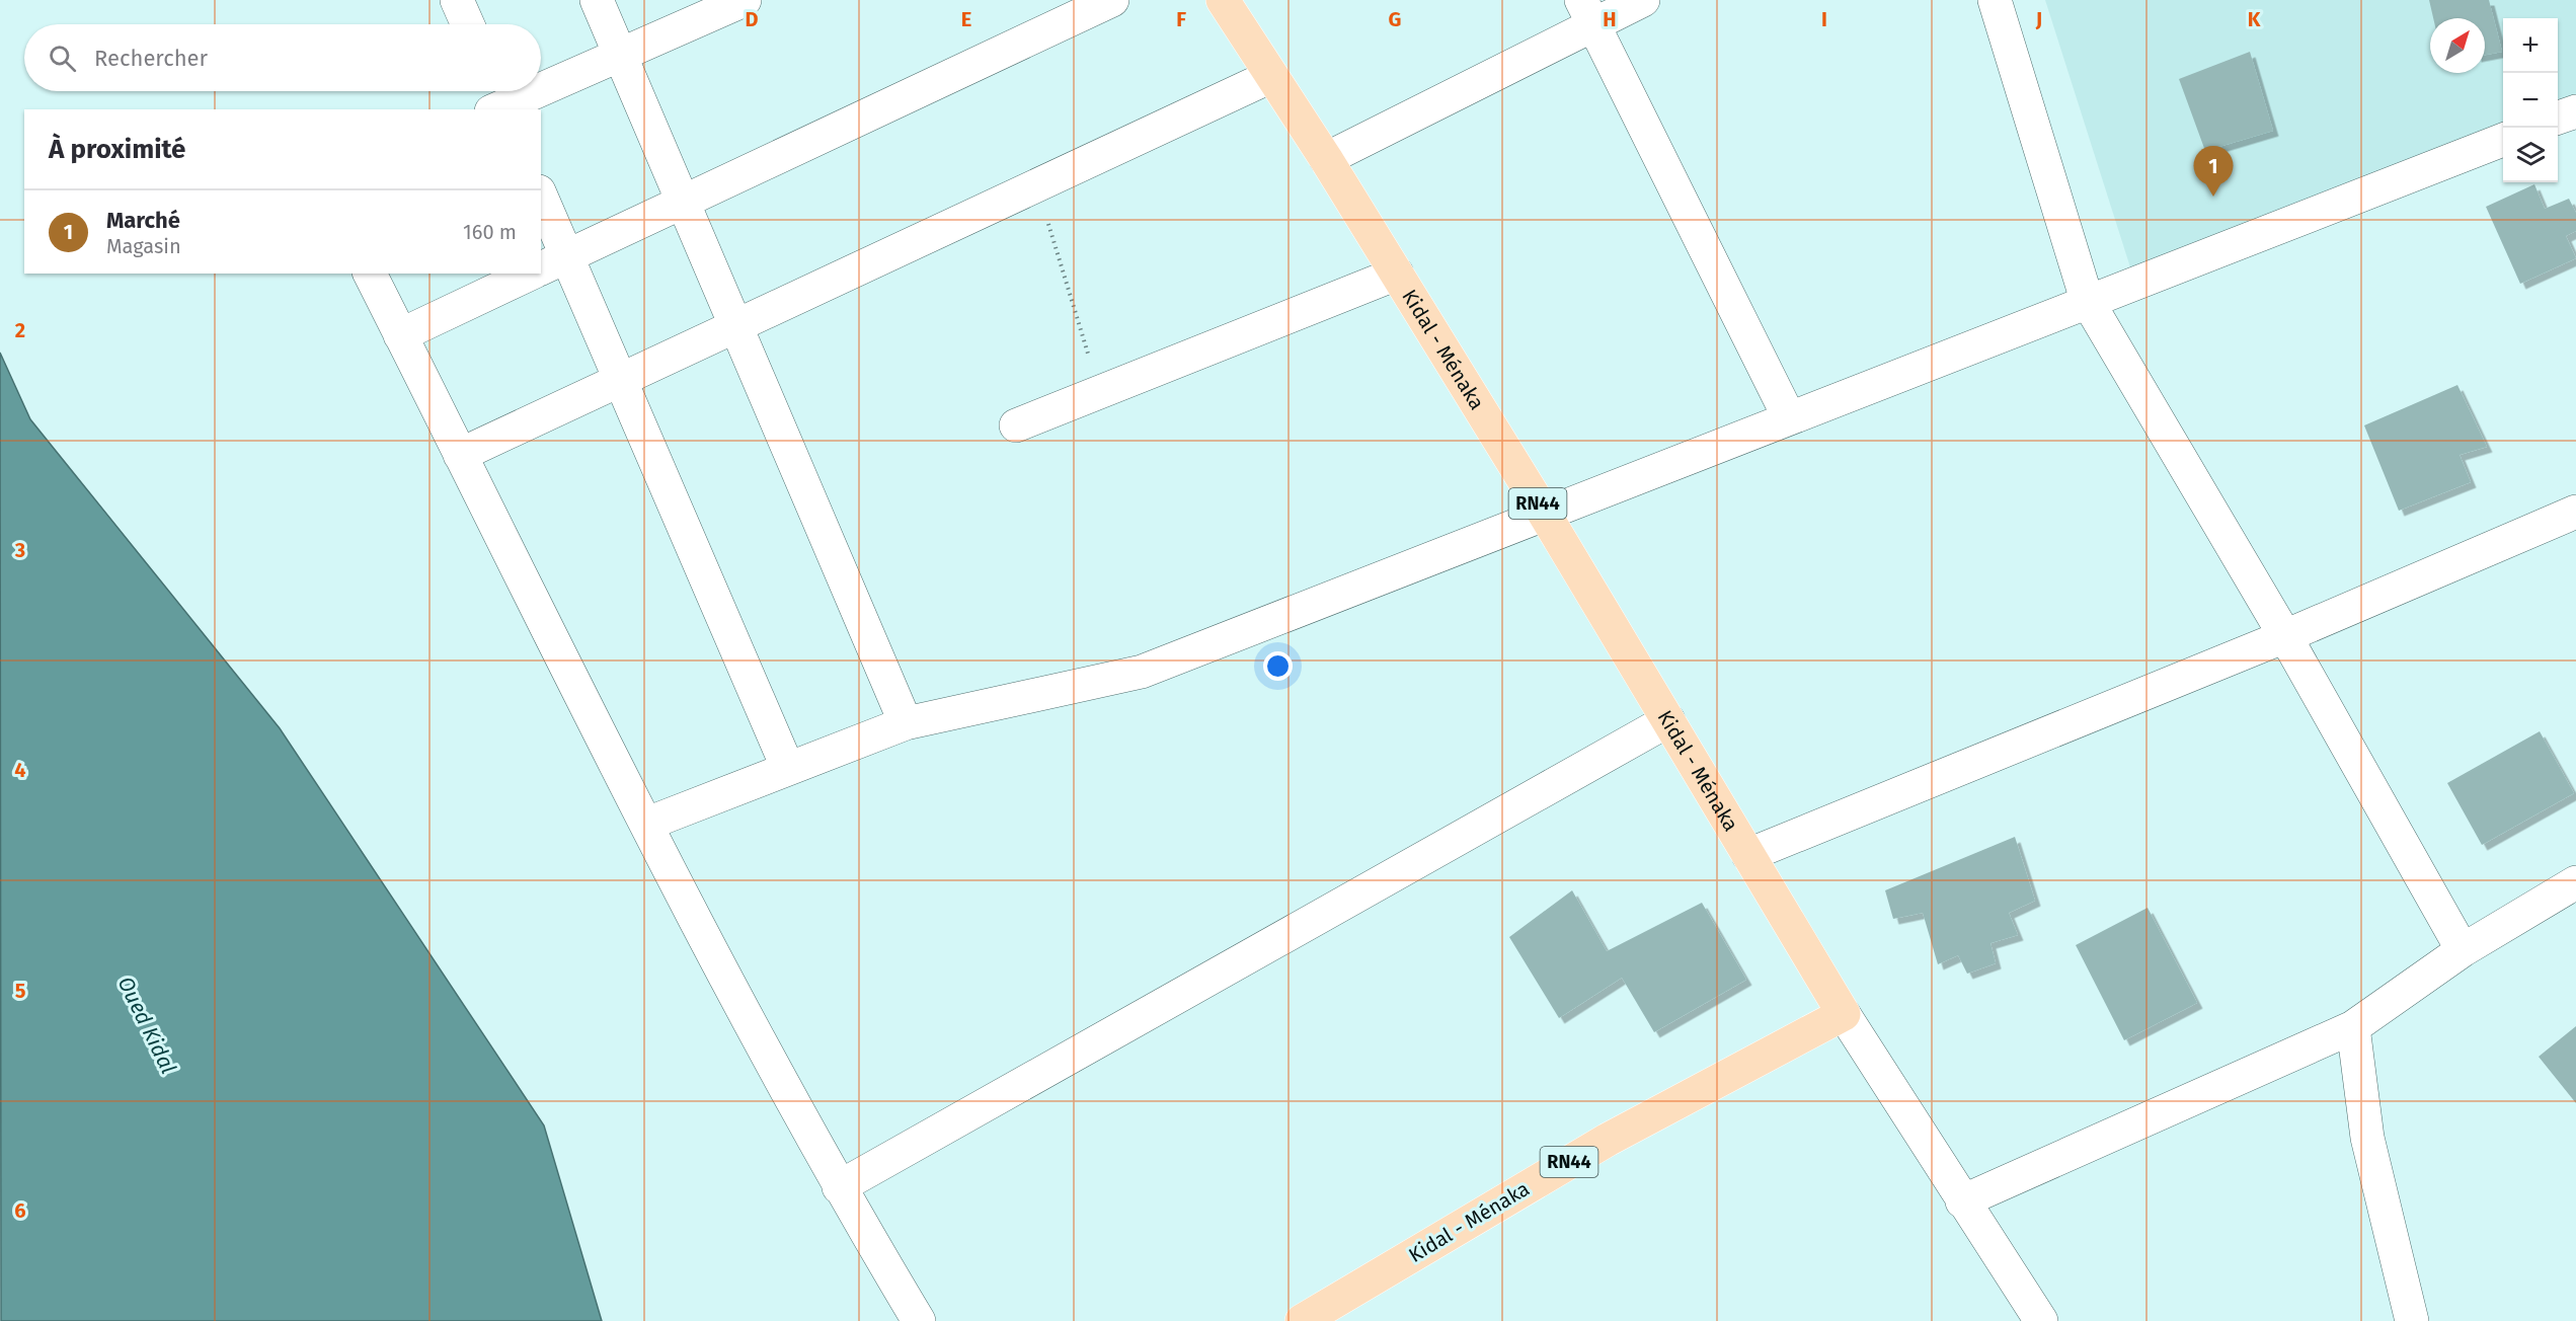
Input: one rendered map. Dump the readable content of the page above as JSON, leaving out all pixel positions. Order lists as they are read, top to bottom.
{
  "streets": {
    "main road": ["Kidal - Ménaka", "RN44"]
  },
  "water": ["Oued Kidal"],
  "north": "top right",
  "page": {
    "map_buttons": ["+", "−"],
    "search": "Rechercher",
    "heading": "À proximité",
    "pins": "1",
    "list": [
      {
        "mark": "1",
        "name": "Marché",
        "note": "Magasin",
        "value": "160 m"
      }
    ]
  },
  "grid": {
    "columns": [
      "D",
      "E",
      "F",
      "G",
      "H",
      "I",
      "J",
      "K"
    ],
    "rows": [
      "2",
      "3",
      "4",
      "5",
      "6"
    ]
  }
}
